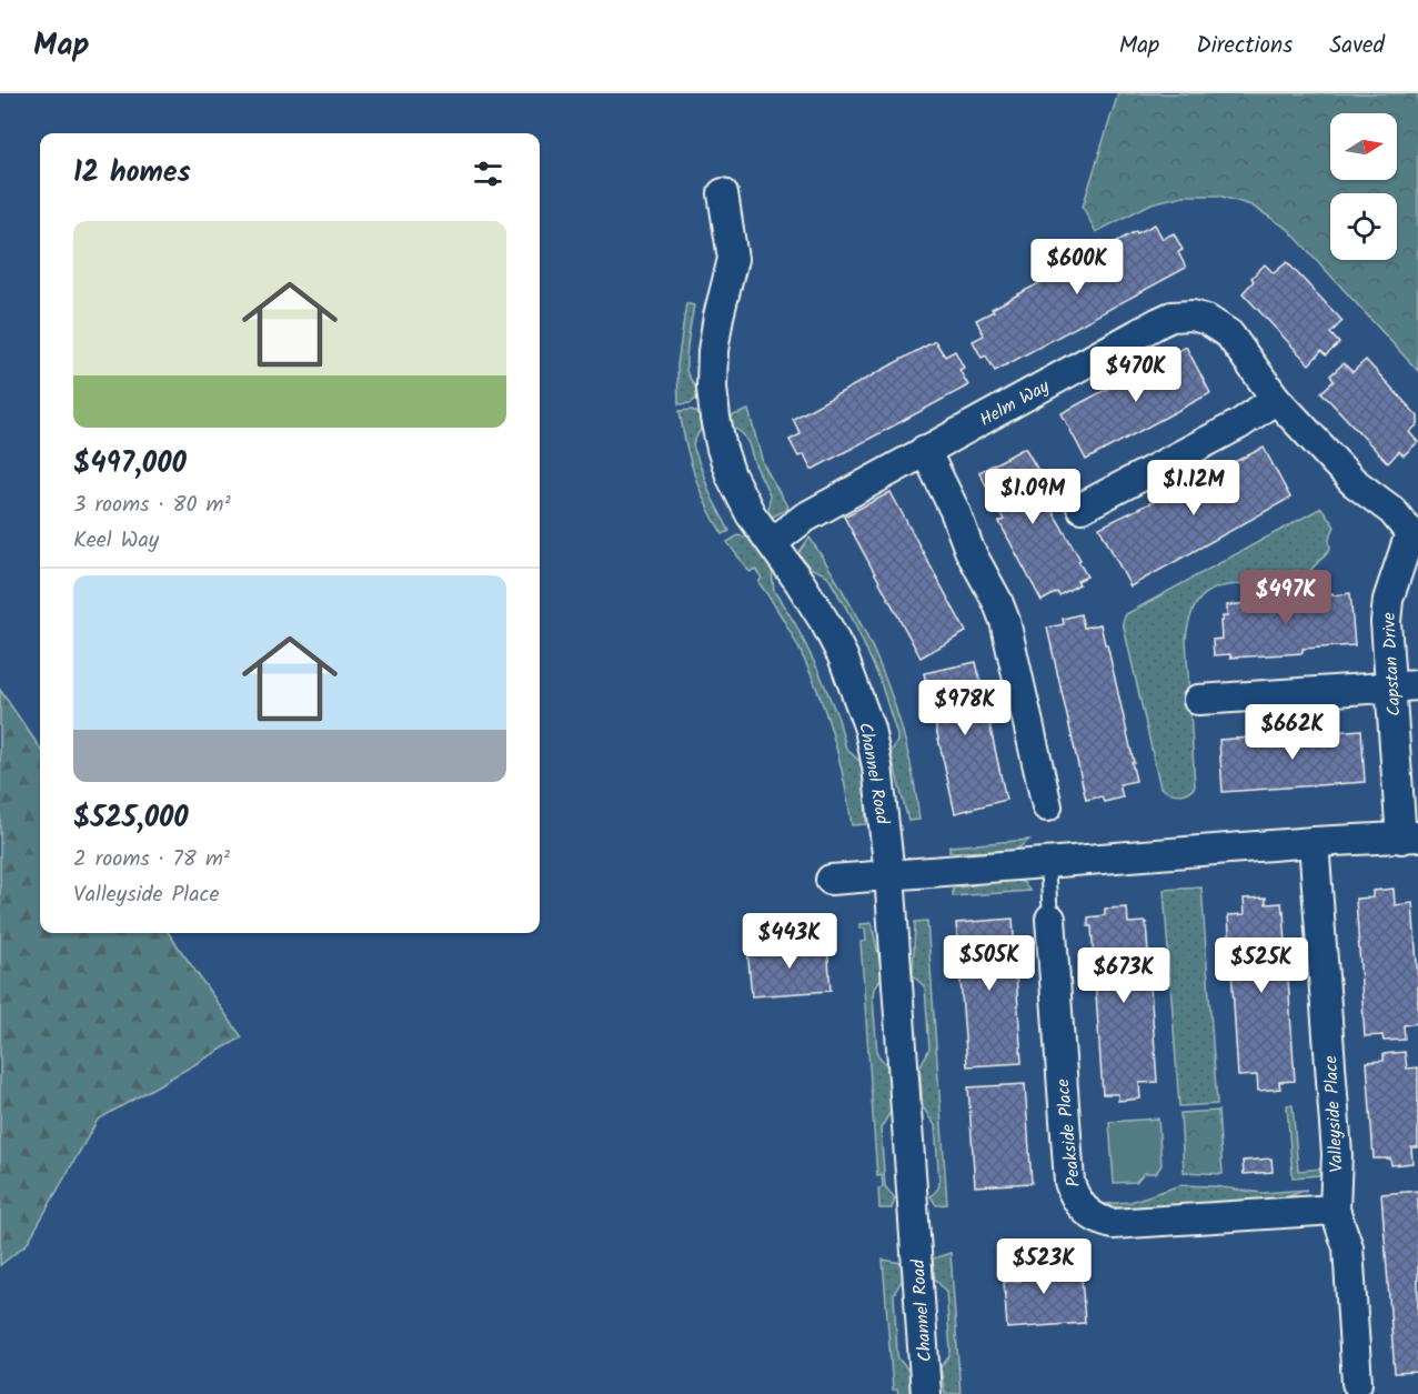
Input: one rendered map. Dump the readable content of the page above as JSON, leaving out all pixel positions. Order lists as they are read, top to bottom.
{
  "streets": {
    "street": [
      "Helm Way",
      "Capstan Drive",
      "Channel Road",
      "Valleyside Place",
      "Peakside Place"
    ]
  },
  "crossings": [
    ["Helm Way", "Capstan Drive"],
    ["Helm Way", "Channel Road"],
    ["Valleyside Place", "Peakside Place"]
  ],
  "north": "right",
  "page": {
    "header": "Map",
    "nav": ["Map", "Directions", "Saved"],
    "heading": "12 homes",
    "list": [
      {
        "name": "$497,000",
        "note": "3 rooms · 80 m² · Keel Way"
      },
      {
        "name": "$525,000",
        "note": "2 rooms · 78 m² · Valleyside Place"
      }
    ],
    "price": [
      "$600K",
      "$470K",
      "$1.12M",
      "$1.09M",
      "$497K",
      "$978K",
      "$662K",
      "$443K",
      "$505K",
      "$525K",
      "$673K",
      "$523K"
    ]
  }
}
